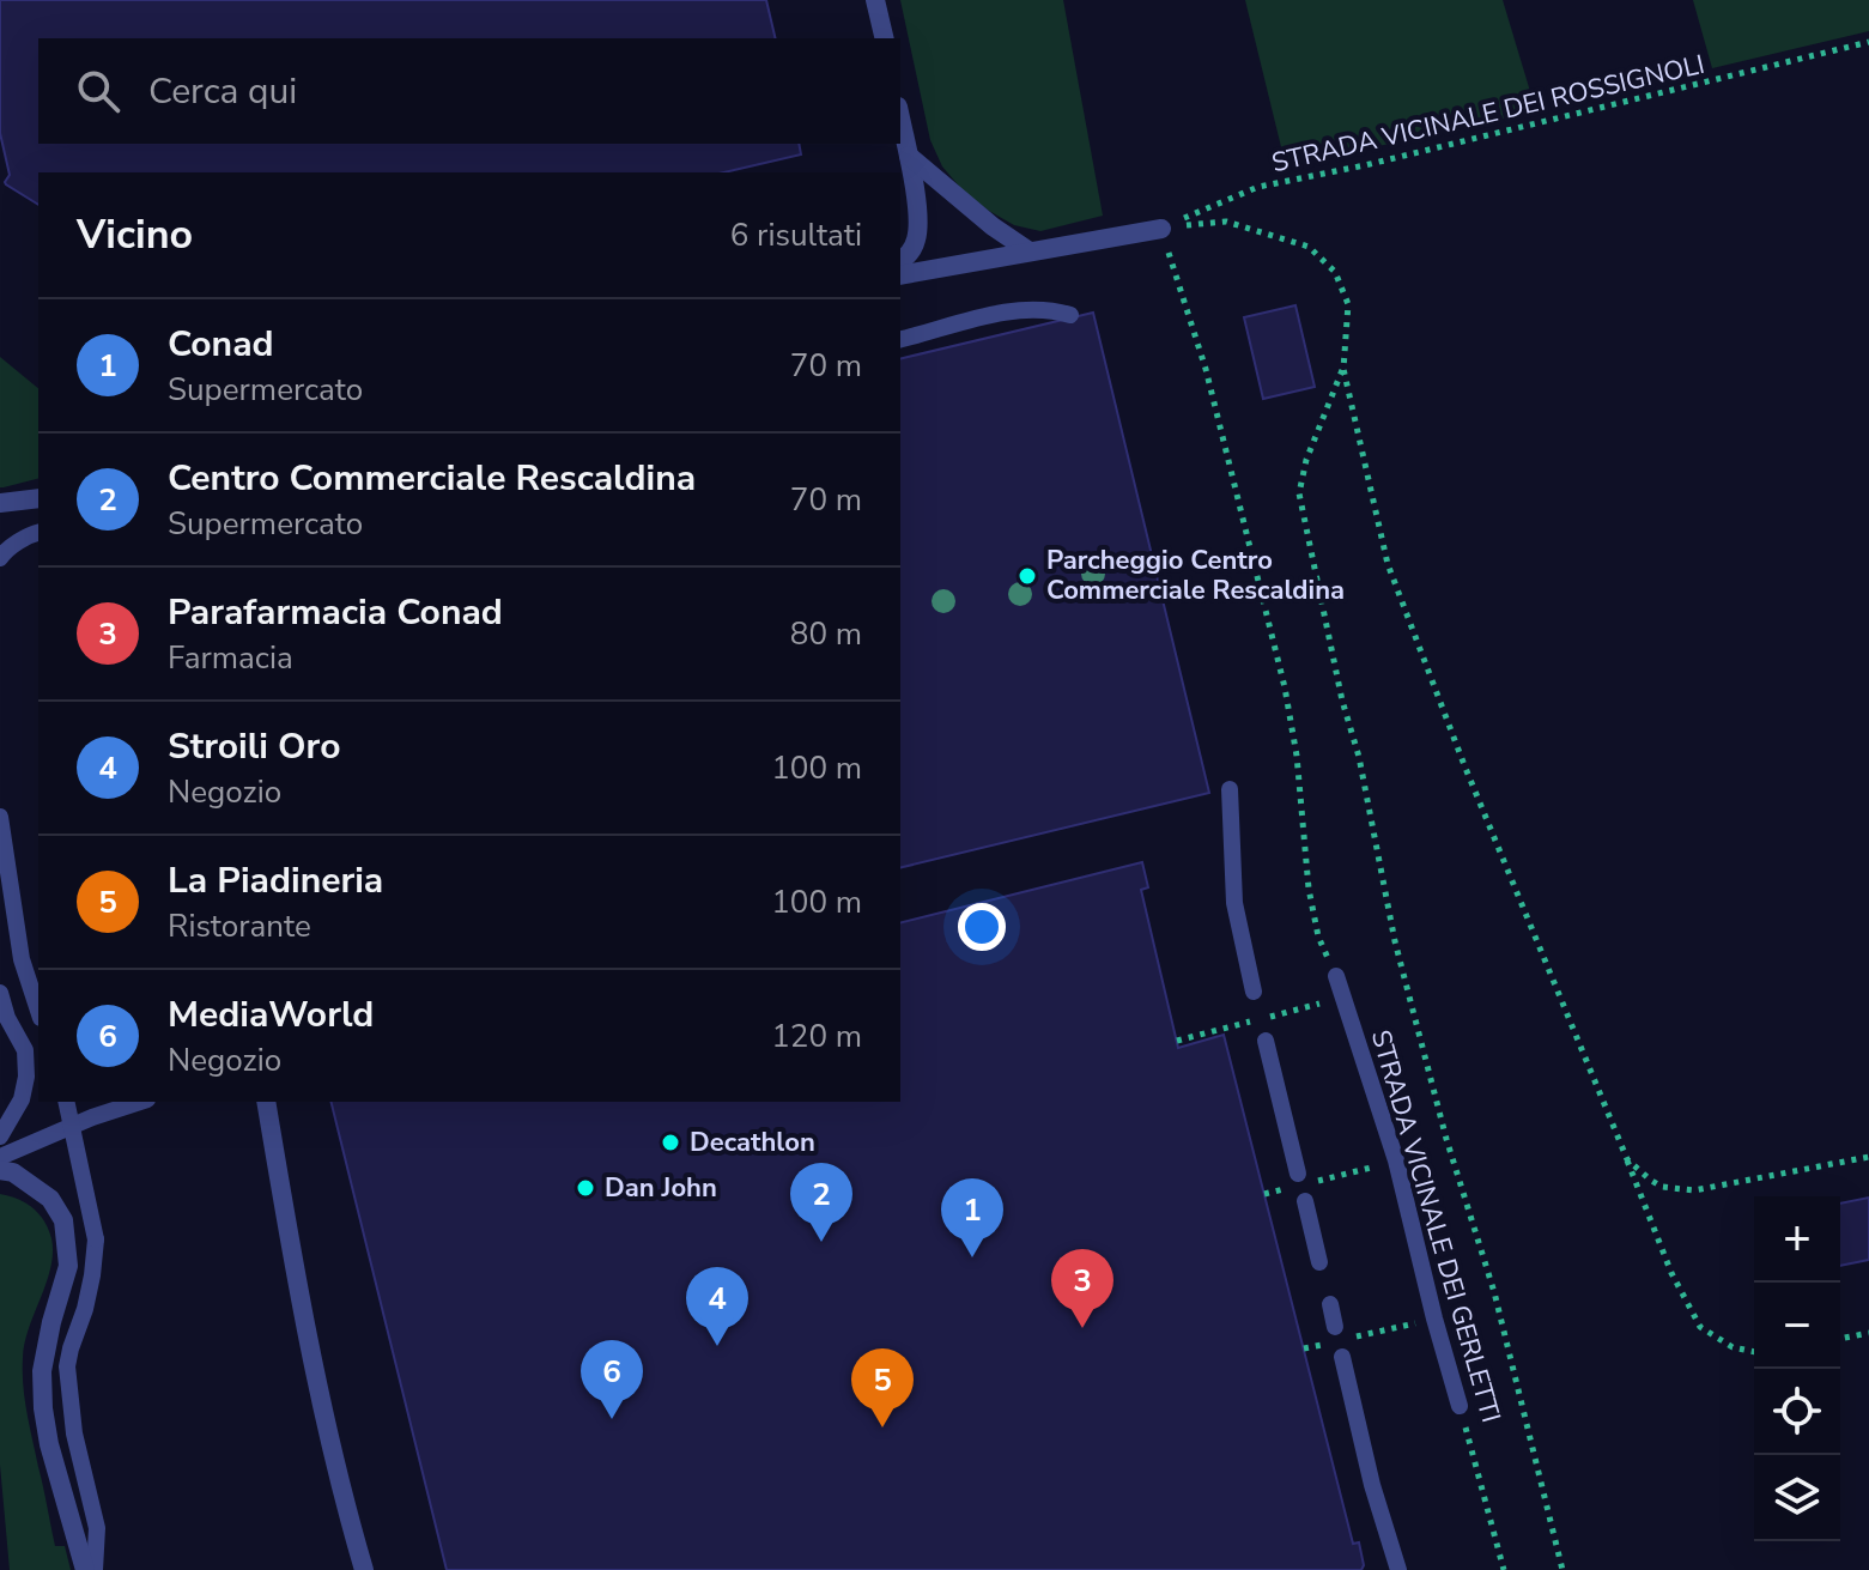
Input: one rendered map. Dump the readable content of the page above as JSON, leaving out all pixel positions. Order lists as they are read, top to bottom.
{
  "streets": {
    "lane": ["STRADA VICINALE DEI GERLETTI"],
    "path": ["STRADA VICINALE DEI ROSSIGNOLI"]
  },
  "places": ["Parcheggio Centro Commerciale Rescaldina", "Decathlon", "Dan John"],
  "page": {
    "search": "Cerca qui",
    "heading": ["Vicino", "6 risultati"],
    "list": [
      {
        "mark": "1",
        "name": "Conad",
        "note": "Supermercato",
        "value": "70 m"
      },
      {
        "mark": "2",
        "name": "Centro Commerciale Rescaldina",
        "note": "Supermercato",
        "value": "70 m"
      },
      {
        "mark": "3",
        "name": "Parafarmacia Conad",
        "note": "Farmacia",
        "value": "80 m"
      },
      {
        "mark": "4",
        "name": "Stroili Oro",
        "note": "Negozio",
        "value": "100 m"
      },
      {
        "mark": "5",
        "name": "La Piadineria",
        "note": "Ristorante",
        "value": "100 m"
      },
      {
        "mark": "6",
        "name": "MediaWorld",
        "note": "Negozio",
        "value": "120 m"
      }
    ],
    "pins": [
      "2",
      "1",
      "3",
      "4",
      "6",
      "5"
    ],
    "map_buttons": ["+", "−"]
  }
}
